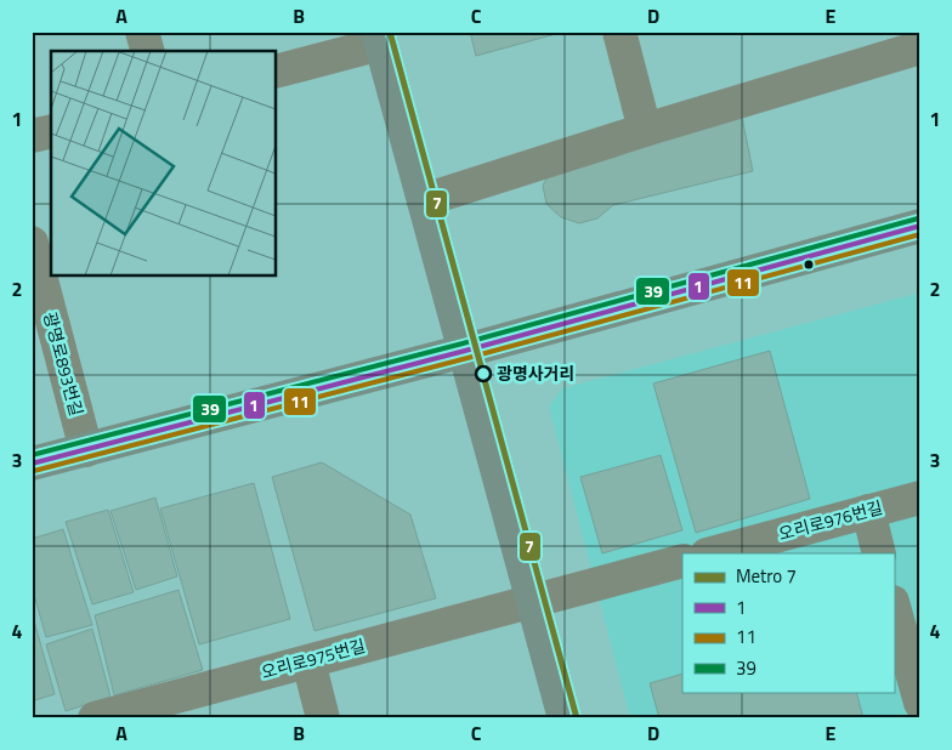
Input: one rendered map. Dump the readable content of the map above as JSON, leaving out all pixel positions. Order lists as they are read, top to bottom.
{
  "streets": {
    "street": ["광명로893번길", "오리로976번길", "오리로975번길"]
  },
  "places": ["광명사거리"],
  "lines": [
    "metro line 7",
    "transit line 39",
    "transit line 1",
    "transit line 11"
  ],
  "legend": [
    "Metro 7",
    "1",
    "11",
    "39"
  ],
  "grid": {
    "columns": [
      "A",
      "B",
      "C",
      "D",
      "E"
    ],
    "rows": [
      "1",
      "2",
      "3",
      "4"
    ]
  }
}
